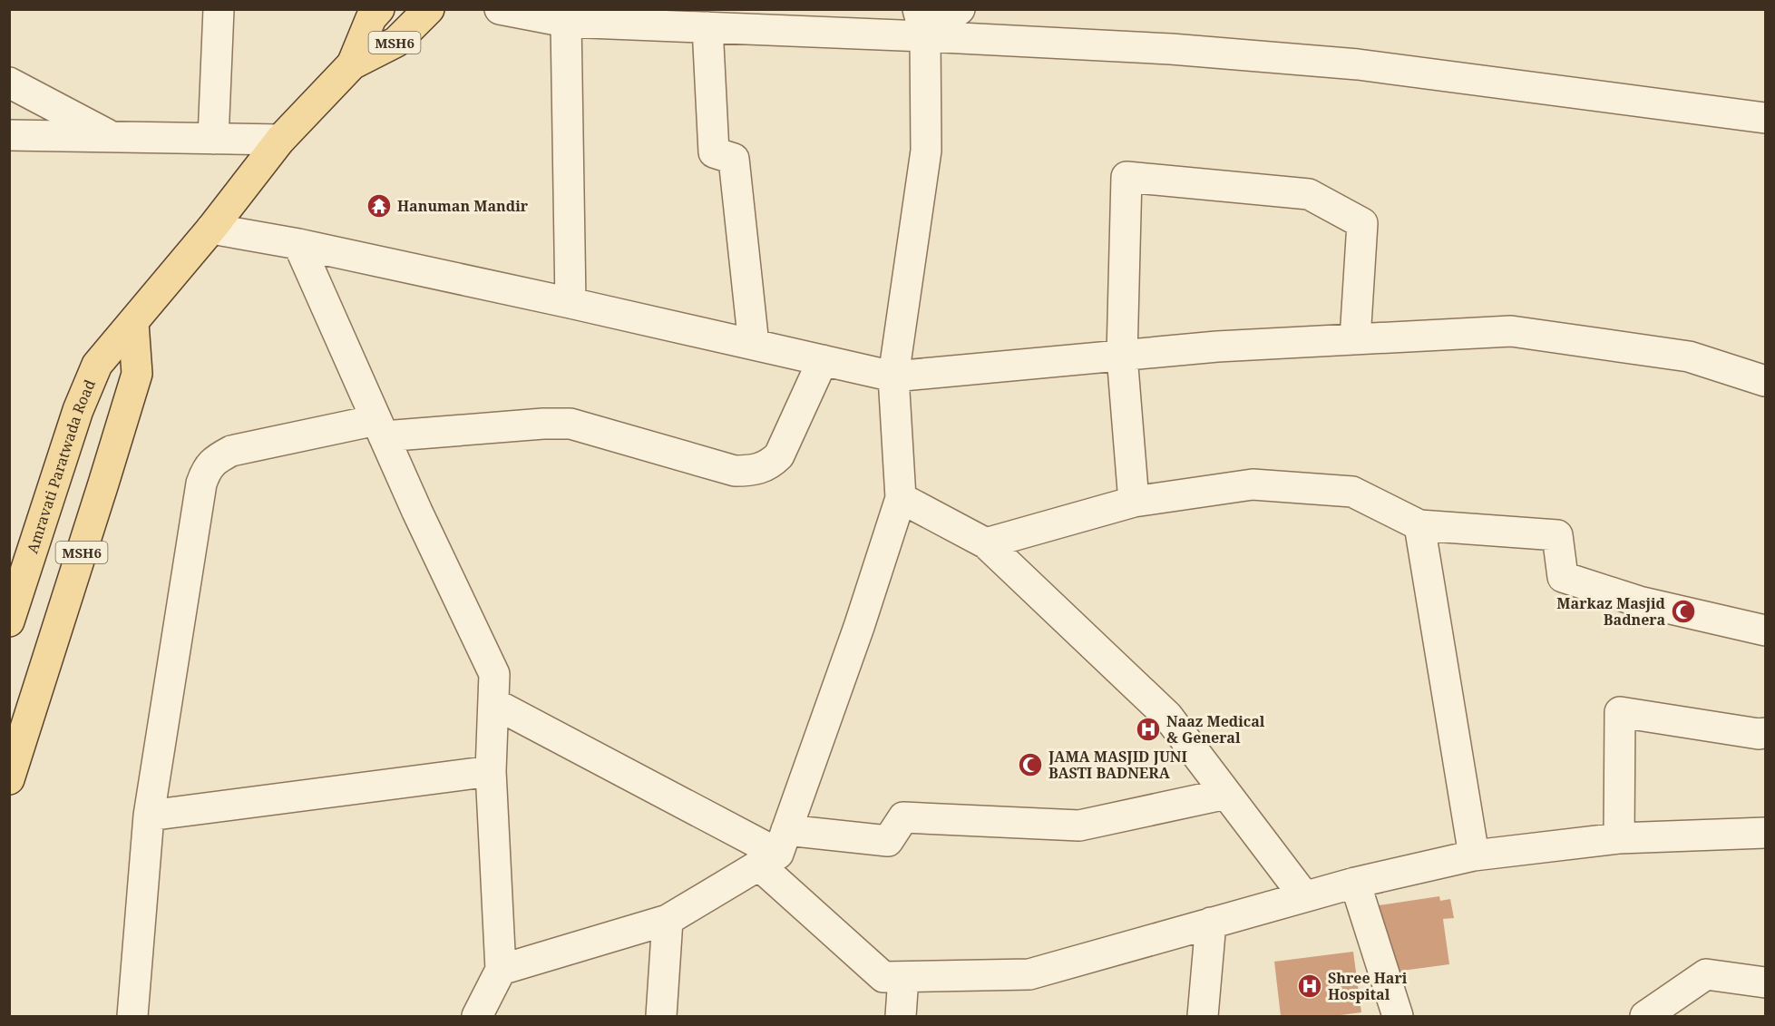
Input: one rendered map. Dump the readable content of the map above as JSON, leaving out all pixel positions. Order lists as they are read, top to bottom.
{
  "streets": {
    "main road": ["MSH6", "Amravati Paratwada Road"]
  },
  "crossings": [
    ["MSH6", "Amravati Paratwada Road"]
  ],
  "places": {
    "temple": ["Hanuman Mandir"],
    "mosque": ["Markaz Masjid Badnera", "JAMA MASJID JUNI BASTI BADNERA"],
    "hospital": ["Naaz Medical & General", "Shree Hari Hospital"]
  }
}
